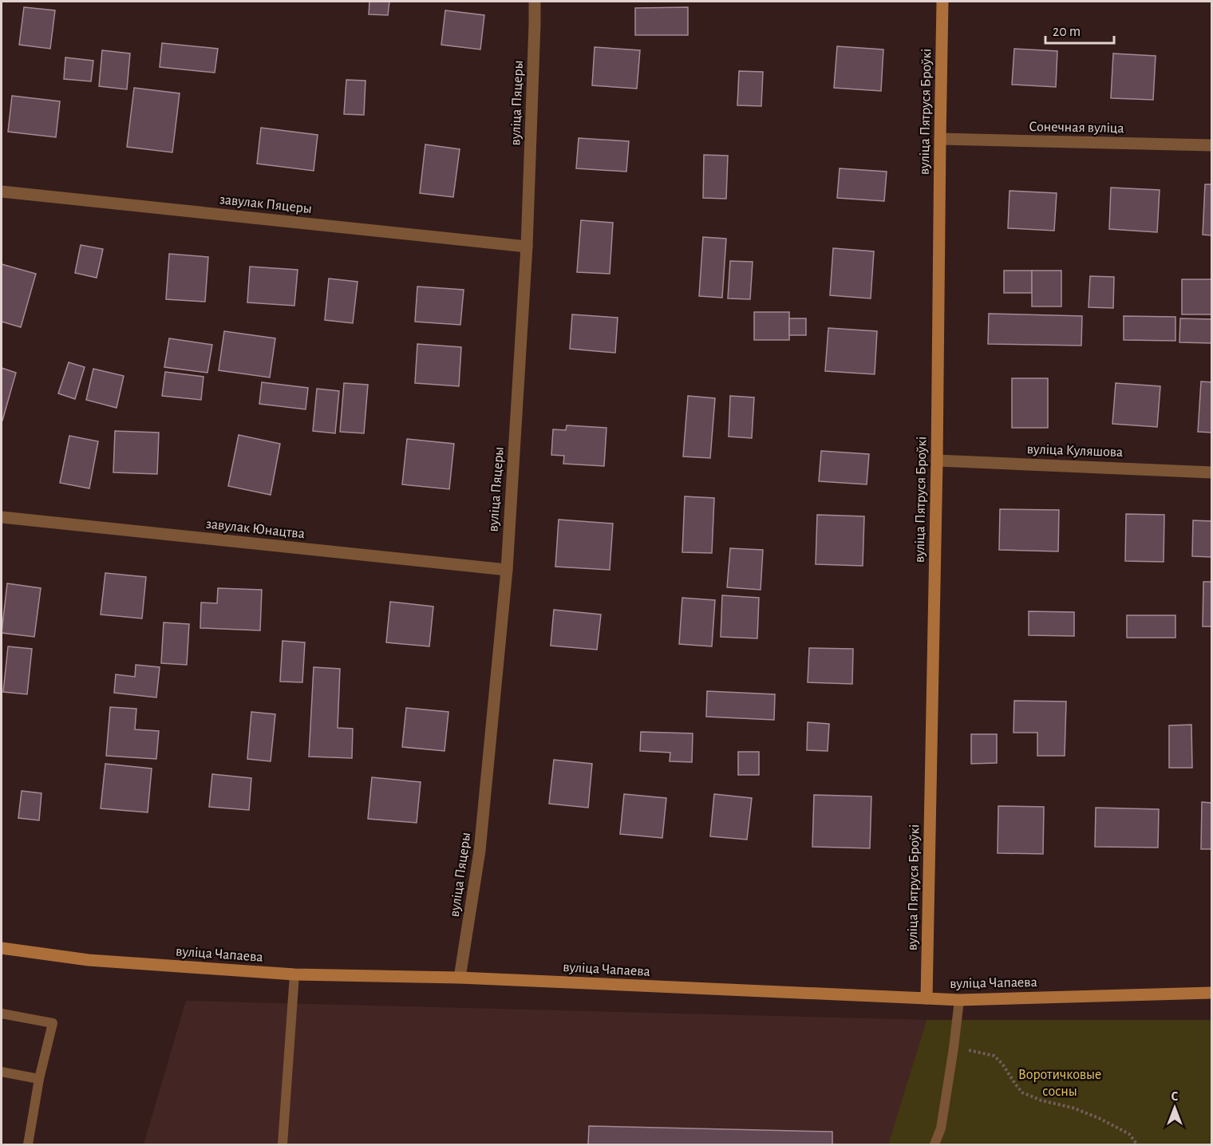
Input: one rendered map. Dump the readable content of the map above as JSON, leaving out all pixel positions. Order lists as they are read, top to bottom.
{
  "streets": {
    "main road": ["вуліца Пятруся Броўкі", "вуліца Чапаева"],
    "street": [
      "вуліца Пяцеры",
      "Сонечная вуліца",
      "завулак Пяцеры",
      "вуліца Куляшова",
      "завулак Юнацтва"
    ]
  },
  "crossings": [
    ["вуліца Пяцеры", "завулак Пяцеры"],
    ["вуліца Пяцеры", "завулак Юнацтва"],
    ["вуліца Пяцеры", "вуліца Чапаева"],
    ["вуліца Пятруся Броўкі", "Сонечная вуліца"],
    ["вуліца Пятруся Броўкі", "вуліца Куляшова"],
    ["вуліца Пятруся Броўкі", "вуліца Чапаева"]
  ],
  "parks": ["Воротичковые сосны"],
  "scale_bar": "20 m",
  "north": "top"
}
